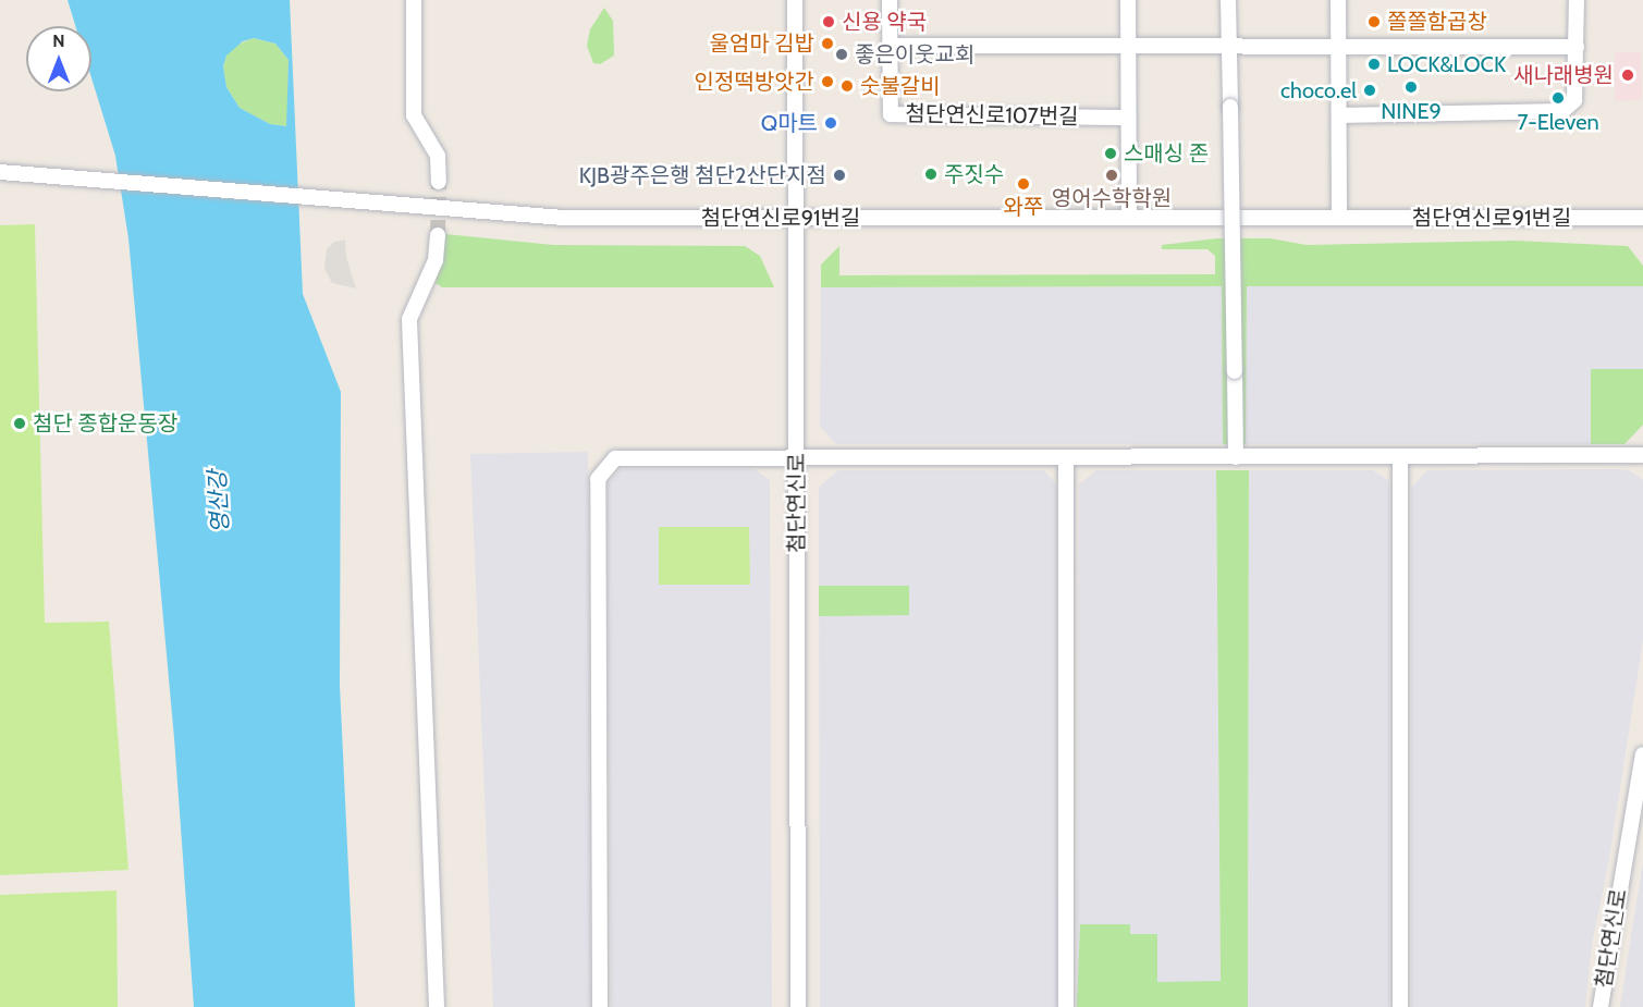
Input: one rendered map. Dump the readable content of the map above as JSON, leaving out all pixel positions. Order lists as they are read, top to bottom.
{
  "streets": {
    "street": ["첨단연신로107번길", "첨단연신로91번길", "첨단연신로"]
  },
  "crossings": [
    ["첨단연신로91번길", "첨단연신로"]
  ],
  "water": ["영산강"],
  "places": [
    "신용 약국",
    "쫄쫄함곱창",
    "울엄마 김밥",
    "좋은이웃교회",
    "LOCK&LOCK",
    "새나래병원",
    "인정떡방앗간",
    "숫불갈비",
    "NINE9",
    "choco.el",
    "7-Eleven",
    "Q마트",
    "스매싱 존",
    "주짓수",
    "KJB광주은행 첨단2산단지점",
    "영어수학학원",
    "와쭈",
    "첨단 종합운동장"
  ],
  "north": "top"
}
